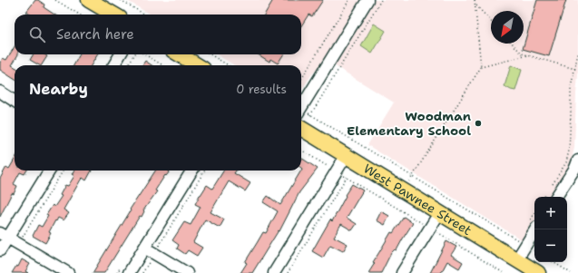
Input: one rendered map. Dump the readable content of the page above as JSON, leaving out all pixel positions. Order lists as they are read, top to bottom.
{
  "streets": {
    "main road": ["West Pawnee Street"]
  },
  "places": ["Woodman Elementary School"],
  "north": "bottom left",
  "page": {
    "search": "Search here",
    "heading": ["Nearby", "0 results"],
    "map_buttons": ["+", "−"]
  }
}
